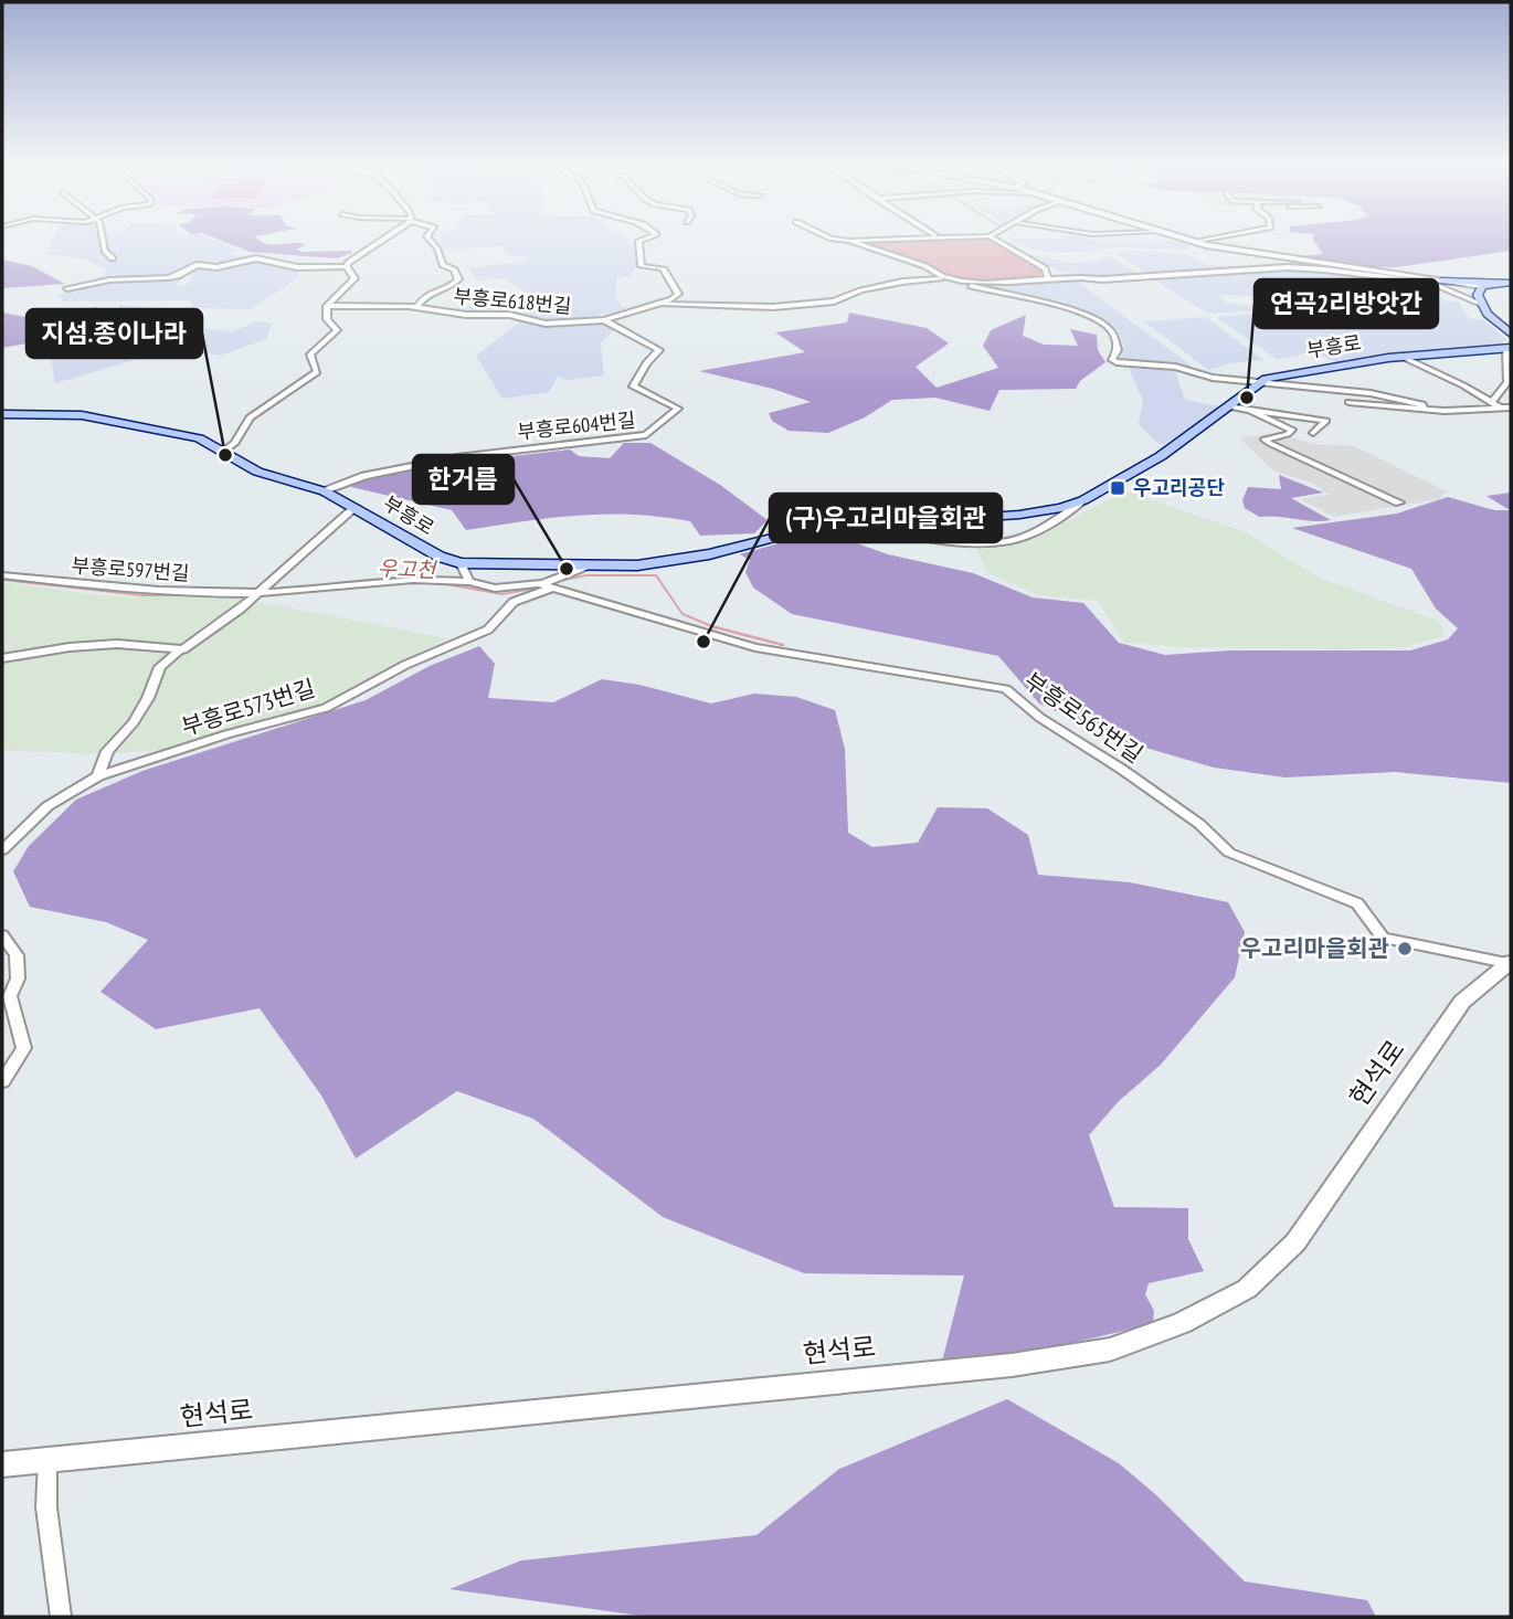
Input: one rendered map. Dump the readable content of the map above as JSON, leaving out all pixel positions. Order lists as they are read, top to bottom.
{
  "streets": {
    "main road": ["부흥로"],
    "street": [
      "부흥로618번길",
      "부흥로604번길",
      "부흥로597번길",
      "부흥로573번길",
      "부흥로565번길",
      "현석로"
    ]
  },
  "crossings": [
    ["부흥로618번길", "부흥로604번길"],
    ["부흥로", "부흥로604번길"],
    ["부흥로597번길", "부흥로573번길"],
    ["부흥로597번길", "부흥로565번길"],
    ["부흥로573번길", "부흥로565번길"],
    ["부흥로565번길", "현석로"]
  ],
  "water": ["우고천"],
  "places": {
    "other": [
      "연곡2리방앗간",
      "지섬.종이나라",
      "한거름",
      "(구)우고리마을회관",
      "우고리마을회관"
    ],
    "transit": ["우고리공단"]
  }
}
